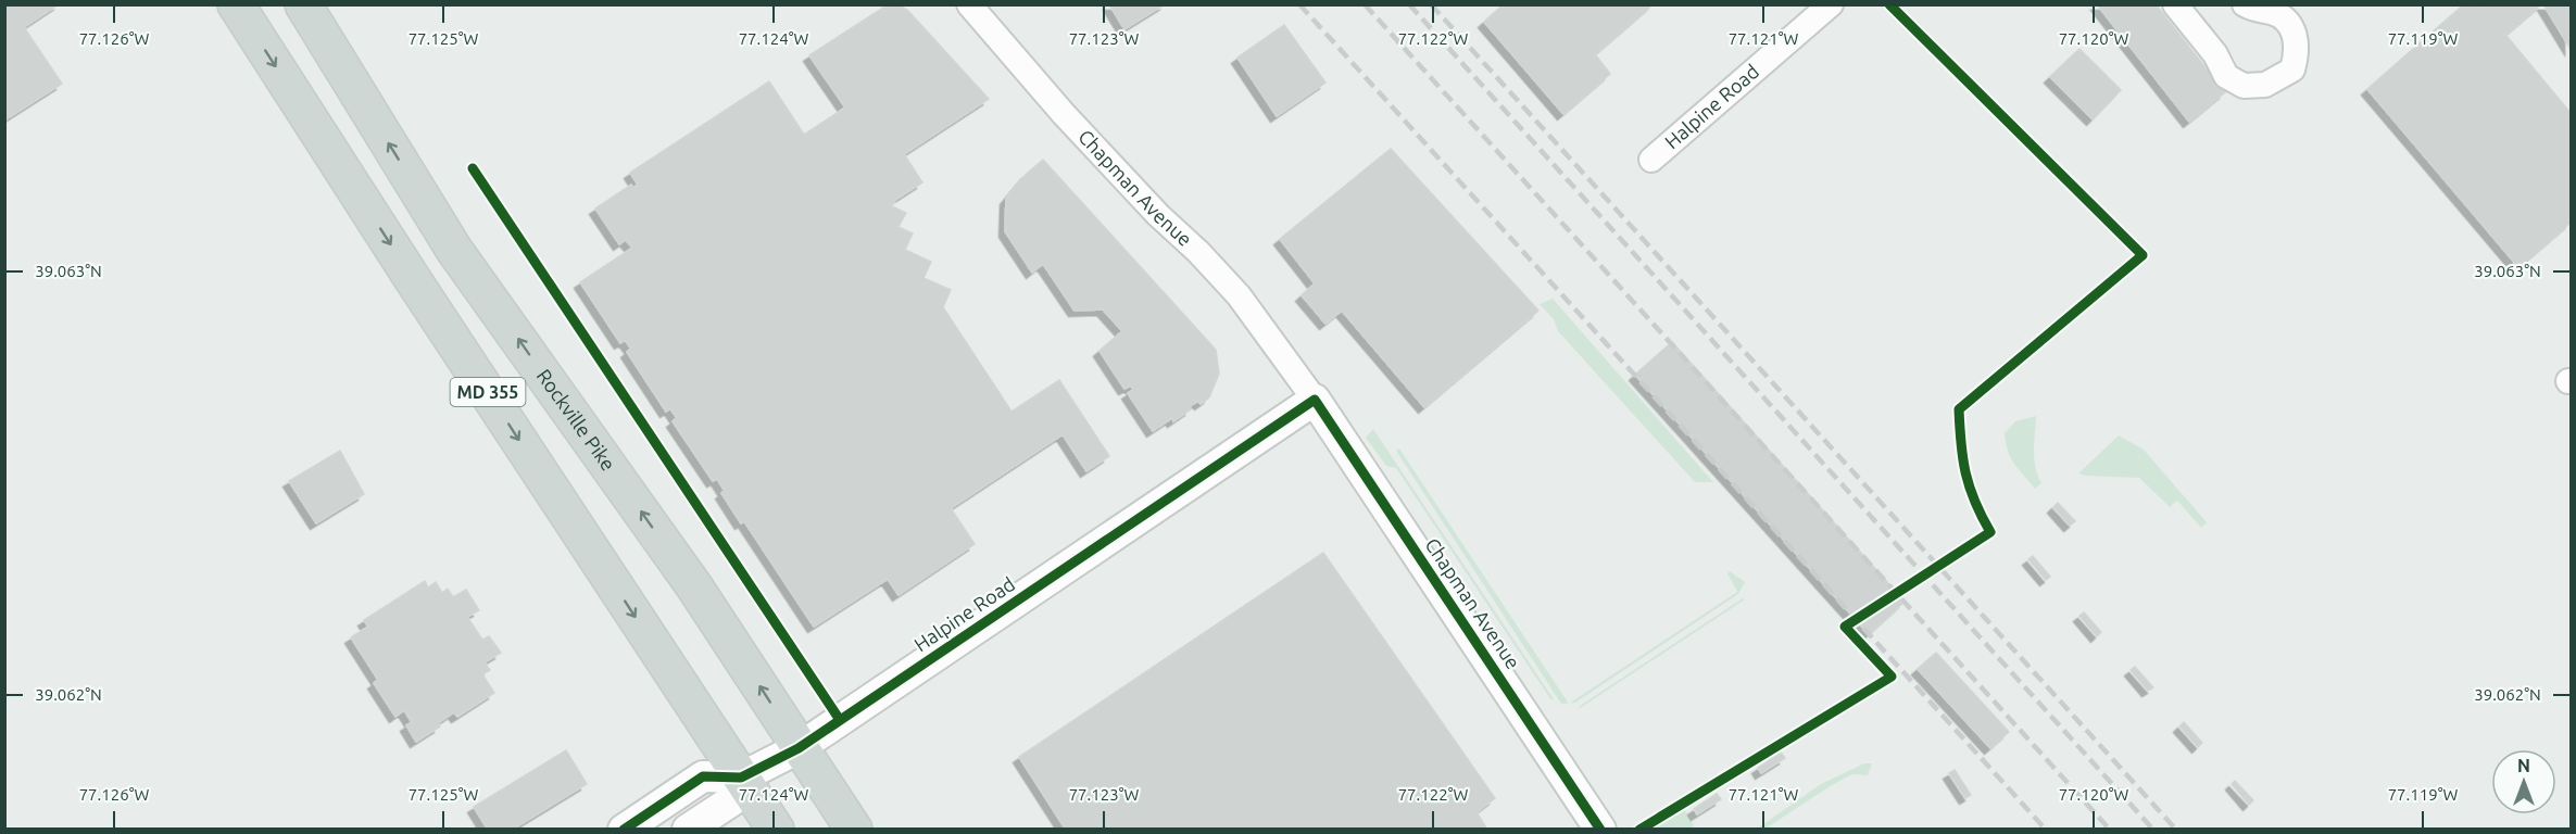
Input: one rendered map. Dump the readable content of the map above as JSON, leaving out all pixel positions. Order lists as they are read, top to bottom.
{
  "streets": {
    "main road": ["MD 355", "Rockville Pike"],
    "street": ["Halpine Road", "Chapman Avenue"]
  },
  "crossings": [
    ["Halpine Road", "Chapman Avenue"],
    ["Halpine Road", "MD 355"],
    ["Halpine Road", "Rockville Pike"]
  ],
  "north": "top",
  "coordinates": [
    "77.126°W",
    "77.125°W",
    "77.124°W",
    "77.123°W",
    "77.122°W",
    "77.121°W",
    "77.120°W",
    "77.119°W",
    "39.063°N",
    "39.062°N"
  ]
}
